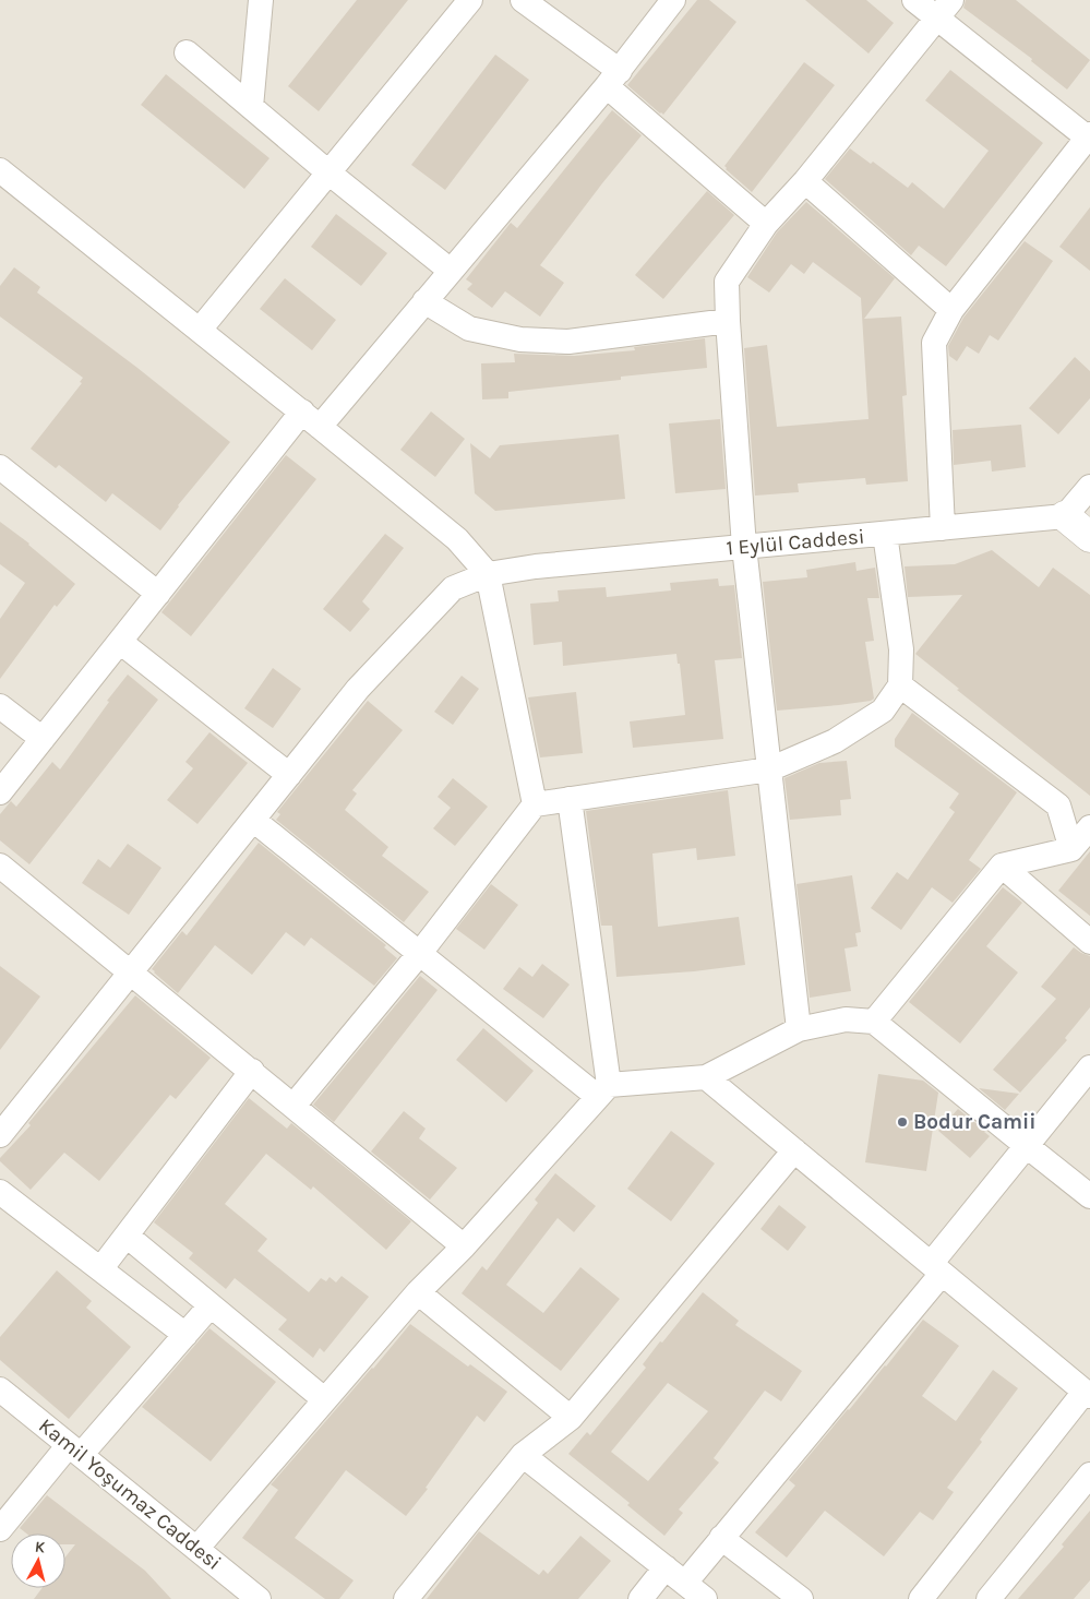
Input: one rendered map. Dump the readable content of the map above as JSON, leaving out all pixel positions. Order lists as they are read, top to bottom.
{
  "streets": {
    "street": ["1 Eylül Caddesi", "Kamil Yoşumaz Caddesi"]
  },
  "places": ["Bodur Camii"],
  "north": "top"
}
